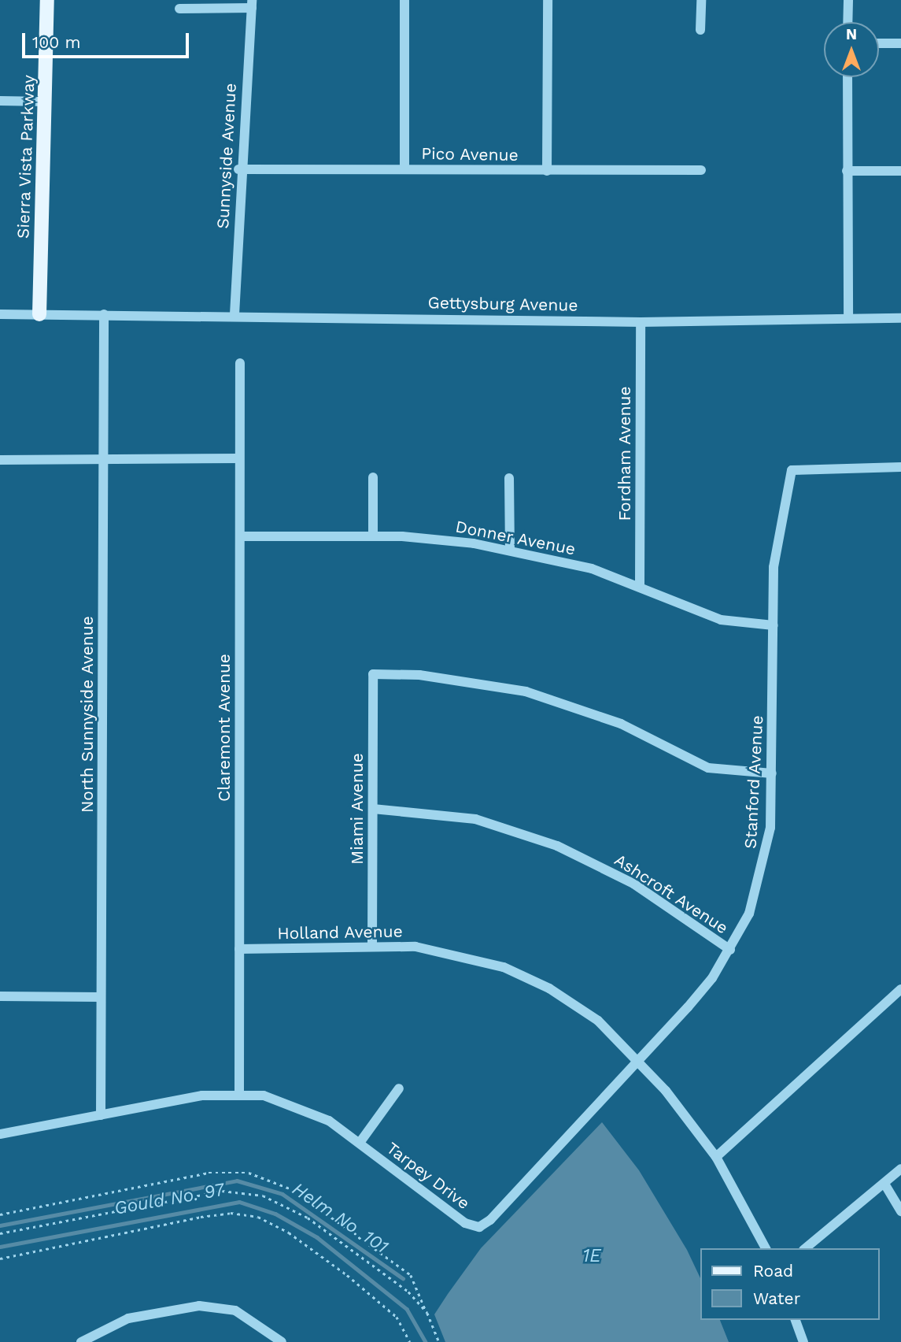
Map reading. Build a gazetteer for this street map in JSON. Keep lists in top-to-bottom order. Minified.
{"streets":{"main road":["Sierra Vista Parkway"],"street":["Pico Avenue","Sunnyside Avenue","Gettysburg Avenue","Fordham Avenue","Donner Avenue","North Sunnyside Avenue","Claremont Avenue","Stanford Avenue","Miami Avenue","Ashcroft Avenue","Holland Avenue","Tarpey Drive"]},"crossings":[["Pico Avenue","Sunnyside Avenue"],["Sunnyside Avenue","Gettysburg Avenue"],["Sierra Vista Parkway","Gettysburg Avenue"],["Gettysburg Avenue","Fordham Avenue"],["Gettysburg Avenue","North Sunnyside Avenue"],["Fordham Avenue","Donner Avenue"],["Donner Avenue","Claremont Avenue"],["Donner Avenue","Stanford Avenue"],["Claremont Avenue","Holland Avenue"],["Claremont Avenue","Tarpey Drive"],["Stanford Avenue","Miami Avenue"],["Stanford Avenue","Ashcroft Avenue"],["Stanford Avenue","Holland Avenue"],["Stanford Avenue","Tarpey Drive"],["Miami Avenue","Ashcroft Avenue"],["Miami Avenue","Holland Avenue"],["Holland Avenue","Tarpey Drive"]],"water":["Gould No. 97","Helm No. 101","1E"],"legend":["Road","Water"],"scale_bar":"100 m","north":"top"}
